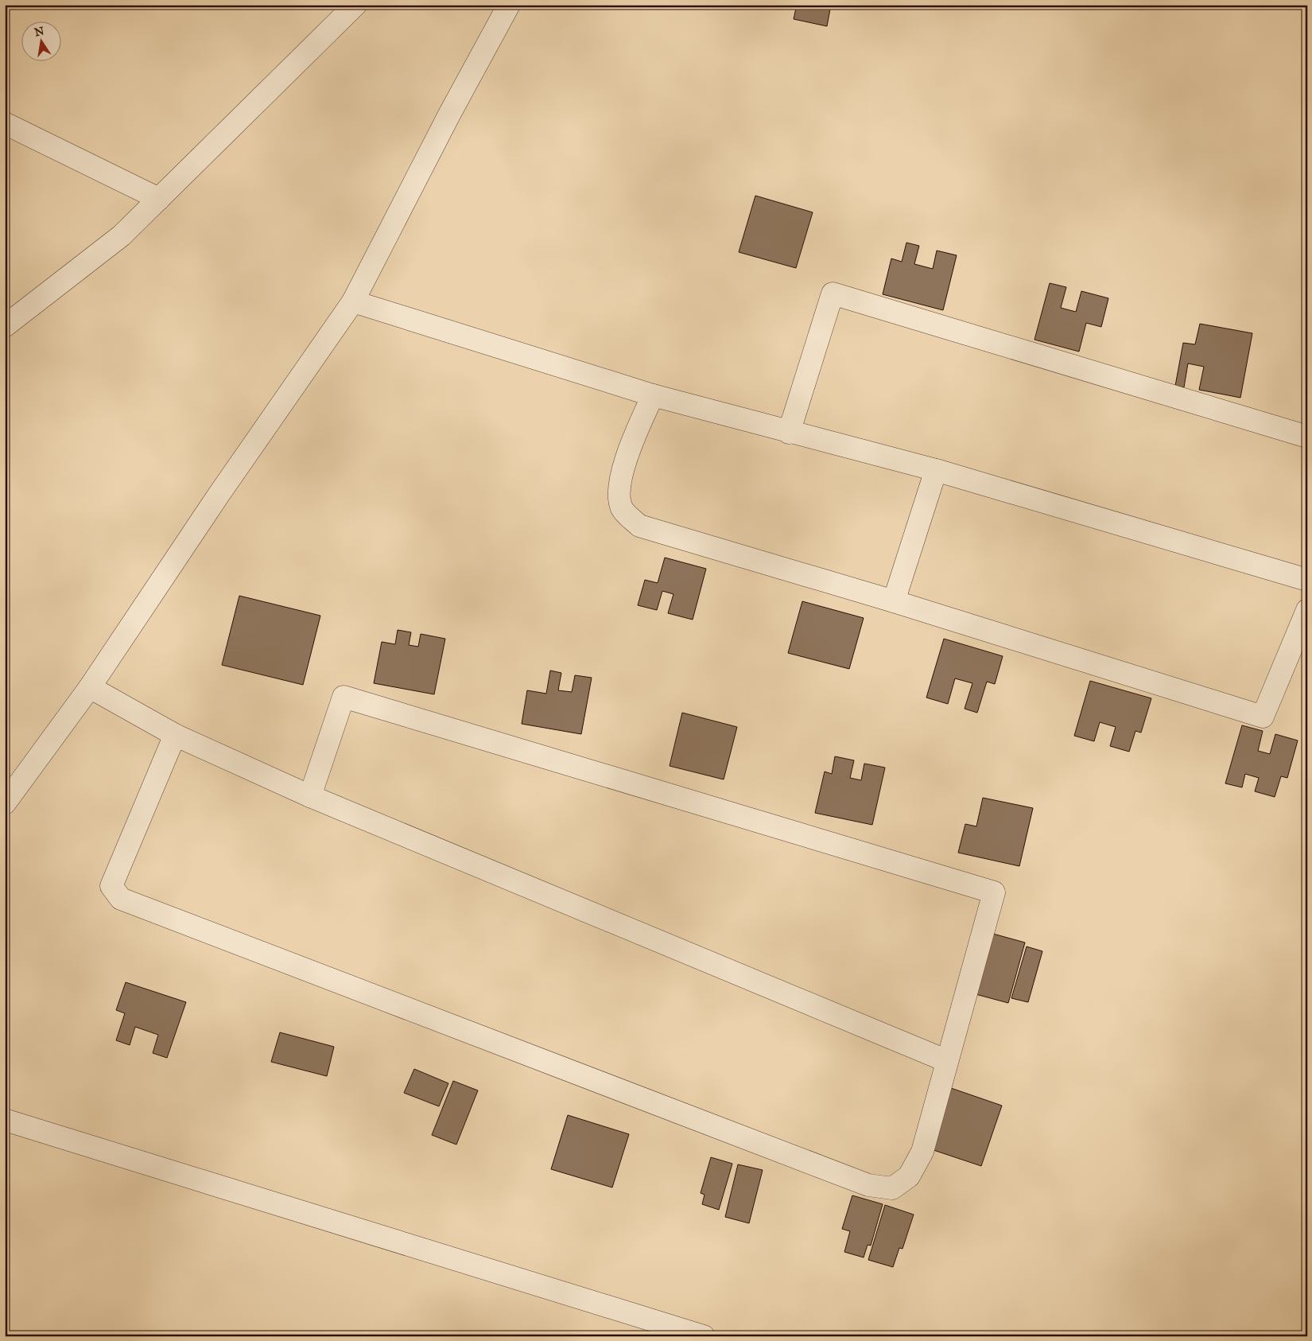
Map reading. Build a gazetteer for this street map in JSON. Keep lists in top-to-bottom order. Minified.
{"north":"top"}
